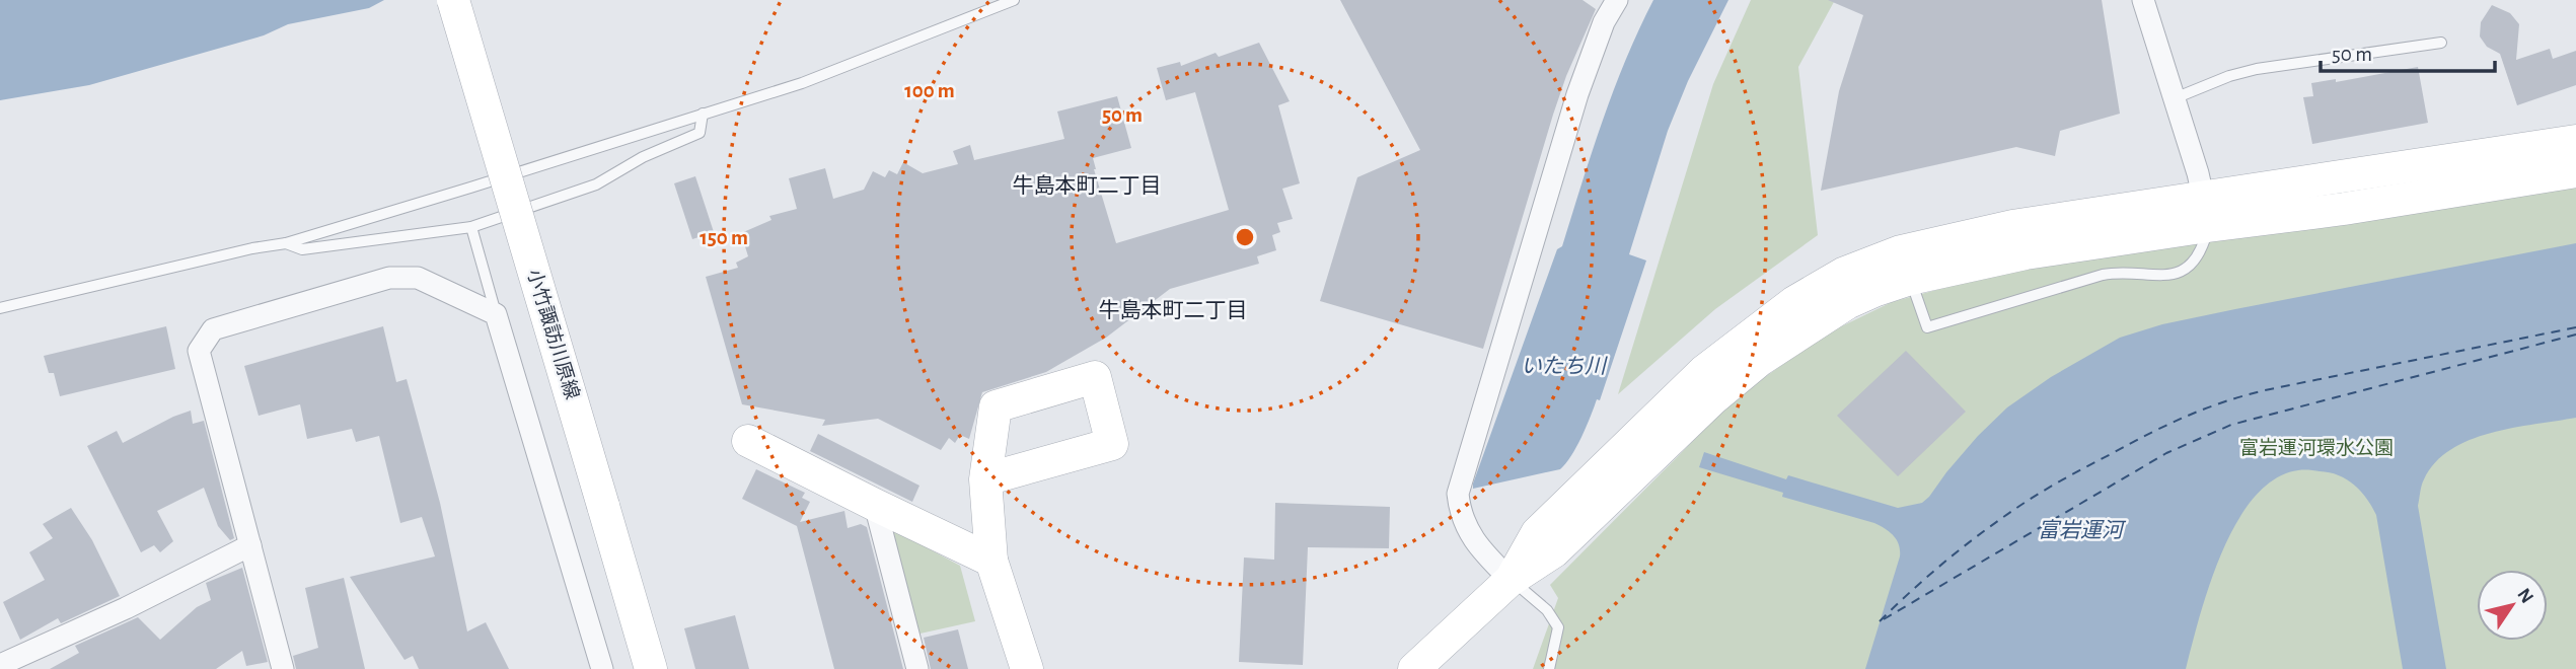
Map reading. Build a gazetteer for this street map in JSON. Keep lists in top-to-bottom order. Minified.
{"streets":{"street":["小竹諏訪川原線"]},"districts":["牛島本町二丁目","牛島本町二丁目"],"water":["いたち川","富岩運河"],"parks":["富岩運河環水公園"],"scale_bar":"50 m","north":"top right","rings":["100 m","50 m","150 m"]}
